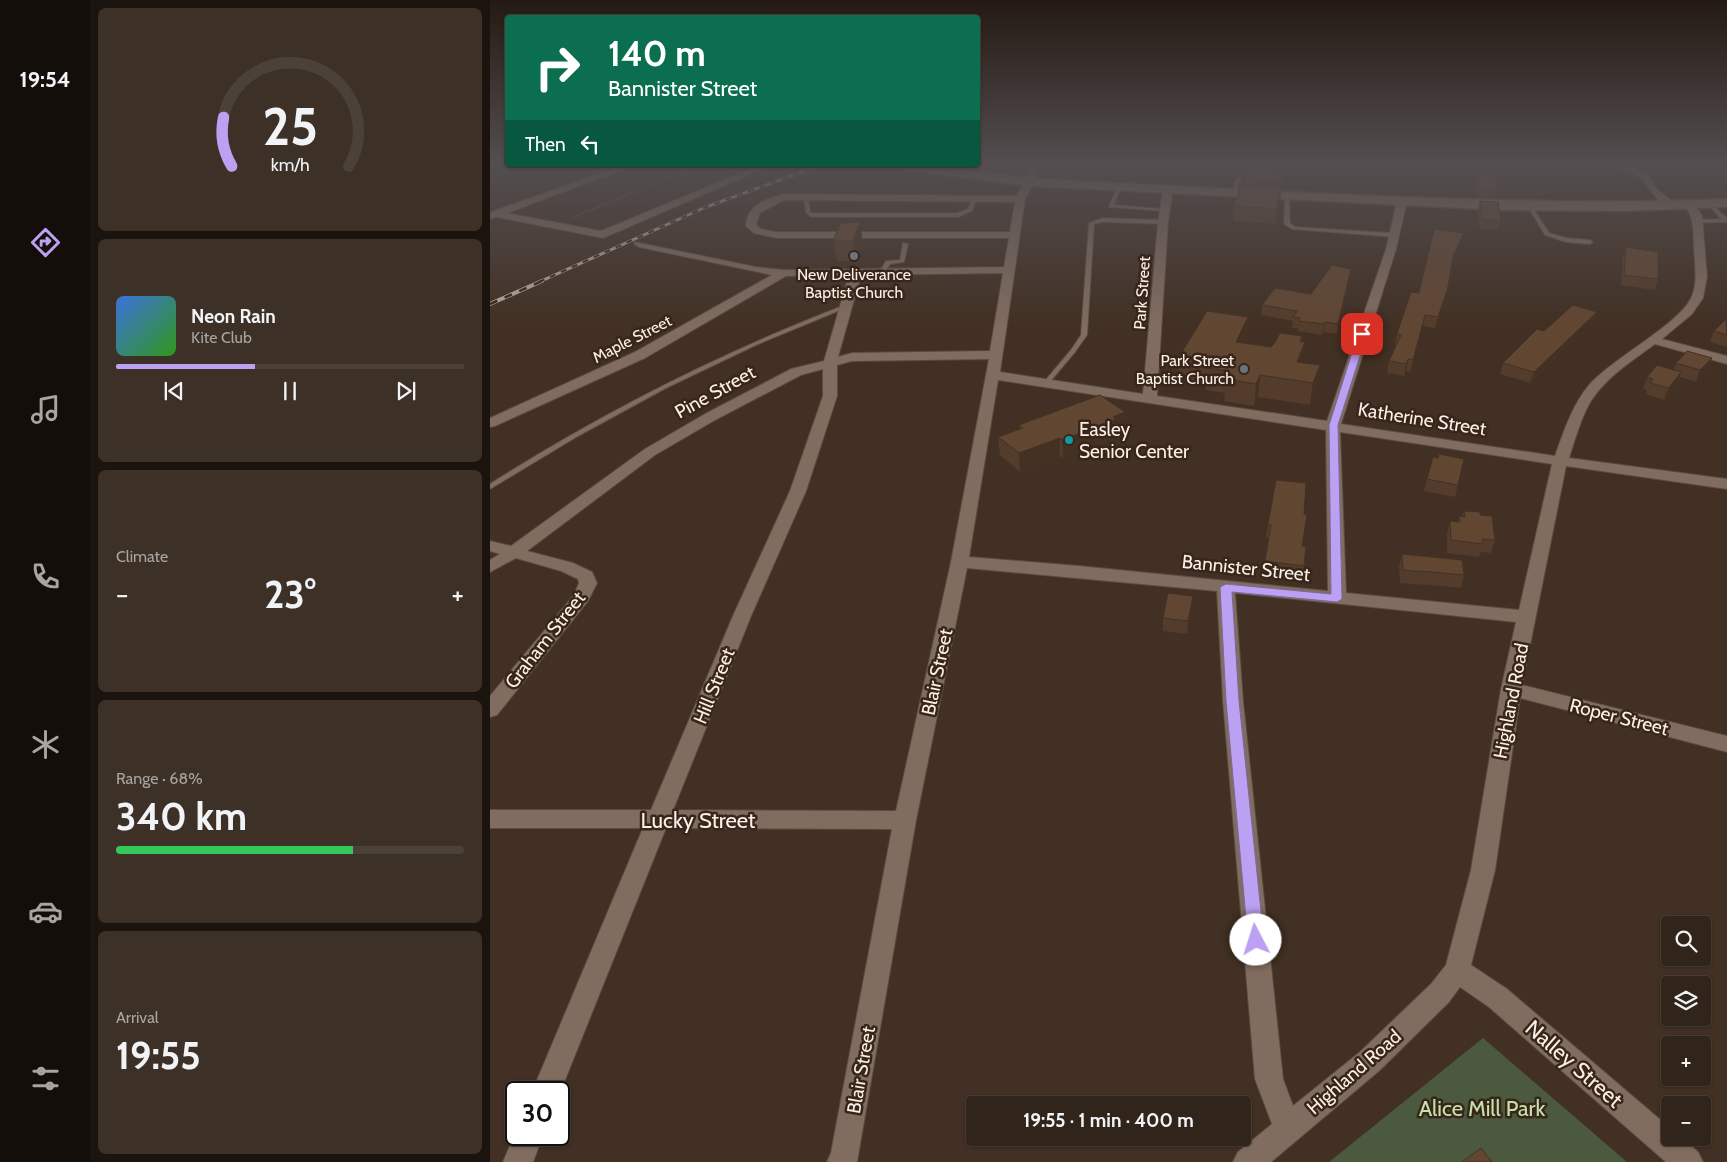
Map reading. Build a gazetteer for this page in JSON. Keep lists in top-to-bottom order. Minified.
{"streets":{"street":["Park Street","Maple Street","Pine Street","Katherine Street","Bannister Street","Graham Street","Blair Street","Hill Street","Highland Road","Roper Street","Lucky Street","Nalley Street"]},"crossings":[["Park Street","Katherine Street"],["Pine Street","Graham Street"],["Pine Street","Blair Street"],["Pine Street","Hill Street"],["Katherine Street","Blair Street"],["Katherine Street","Highland Road"],["Bannister Street","Blair Street"],["Bannister Street","Highland Road"],["Blair Street","Lucky Street"],["Hill Street","Lucky Street"],["Highland Road","Roper Street"],["Highland Road","Nalley Street"]],"parks":["Alice Mill Park"],"places":["New Deliverance Baptist Church","Park Street Baptist Church","Easley Senior Center"],"page":{"tabs":"19:54","turn":["140 m","Bannister Street"],"then":"Then","song":["Neon Rain","Kite Club"],"tile":["Climate",["Range · 68%","340 km"],["Arrival","19:55"]],"heat":["−","23°","+"],"map_buttons":["+","−"],"limit":"30","trip":"19:55 · 1 min · 400 m","gauge":["25","km/h"]}}
